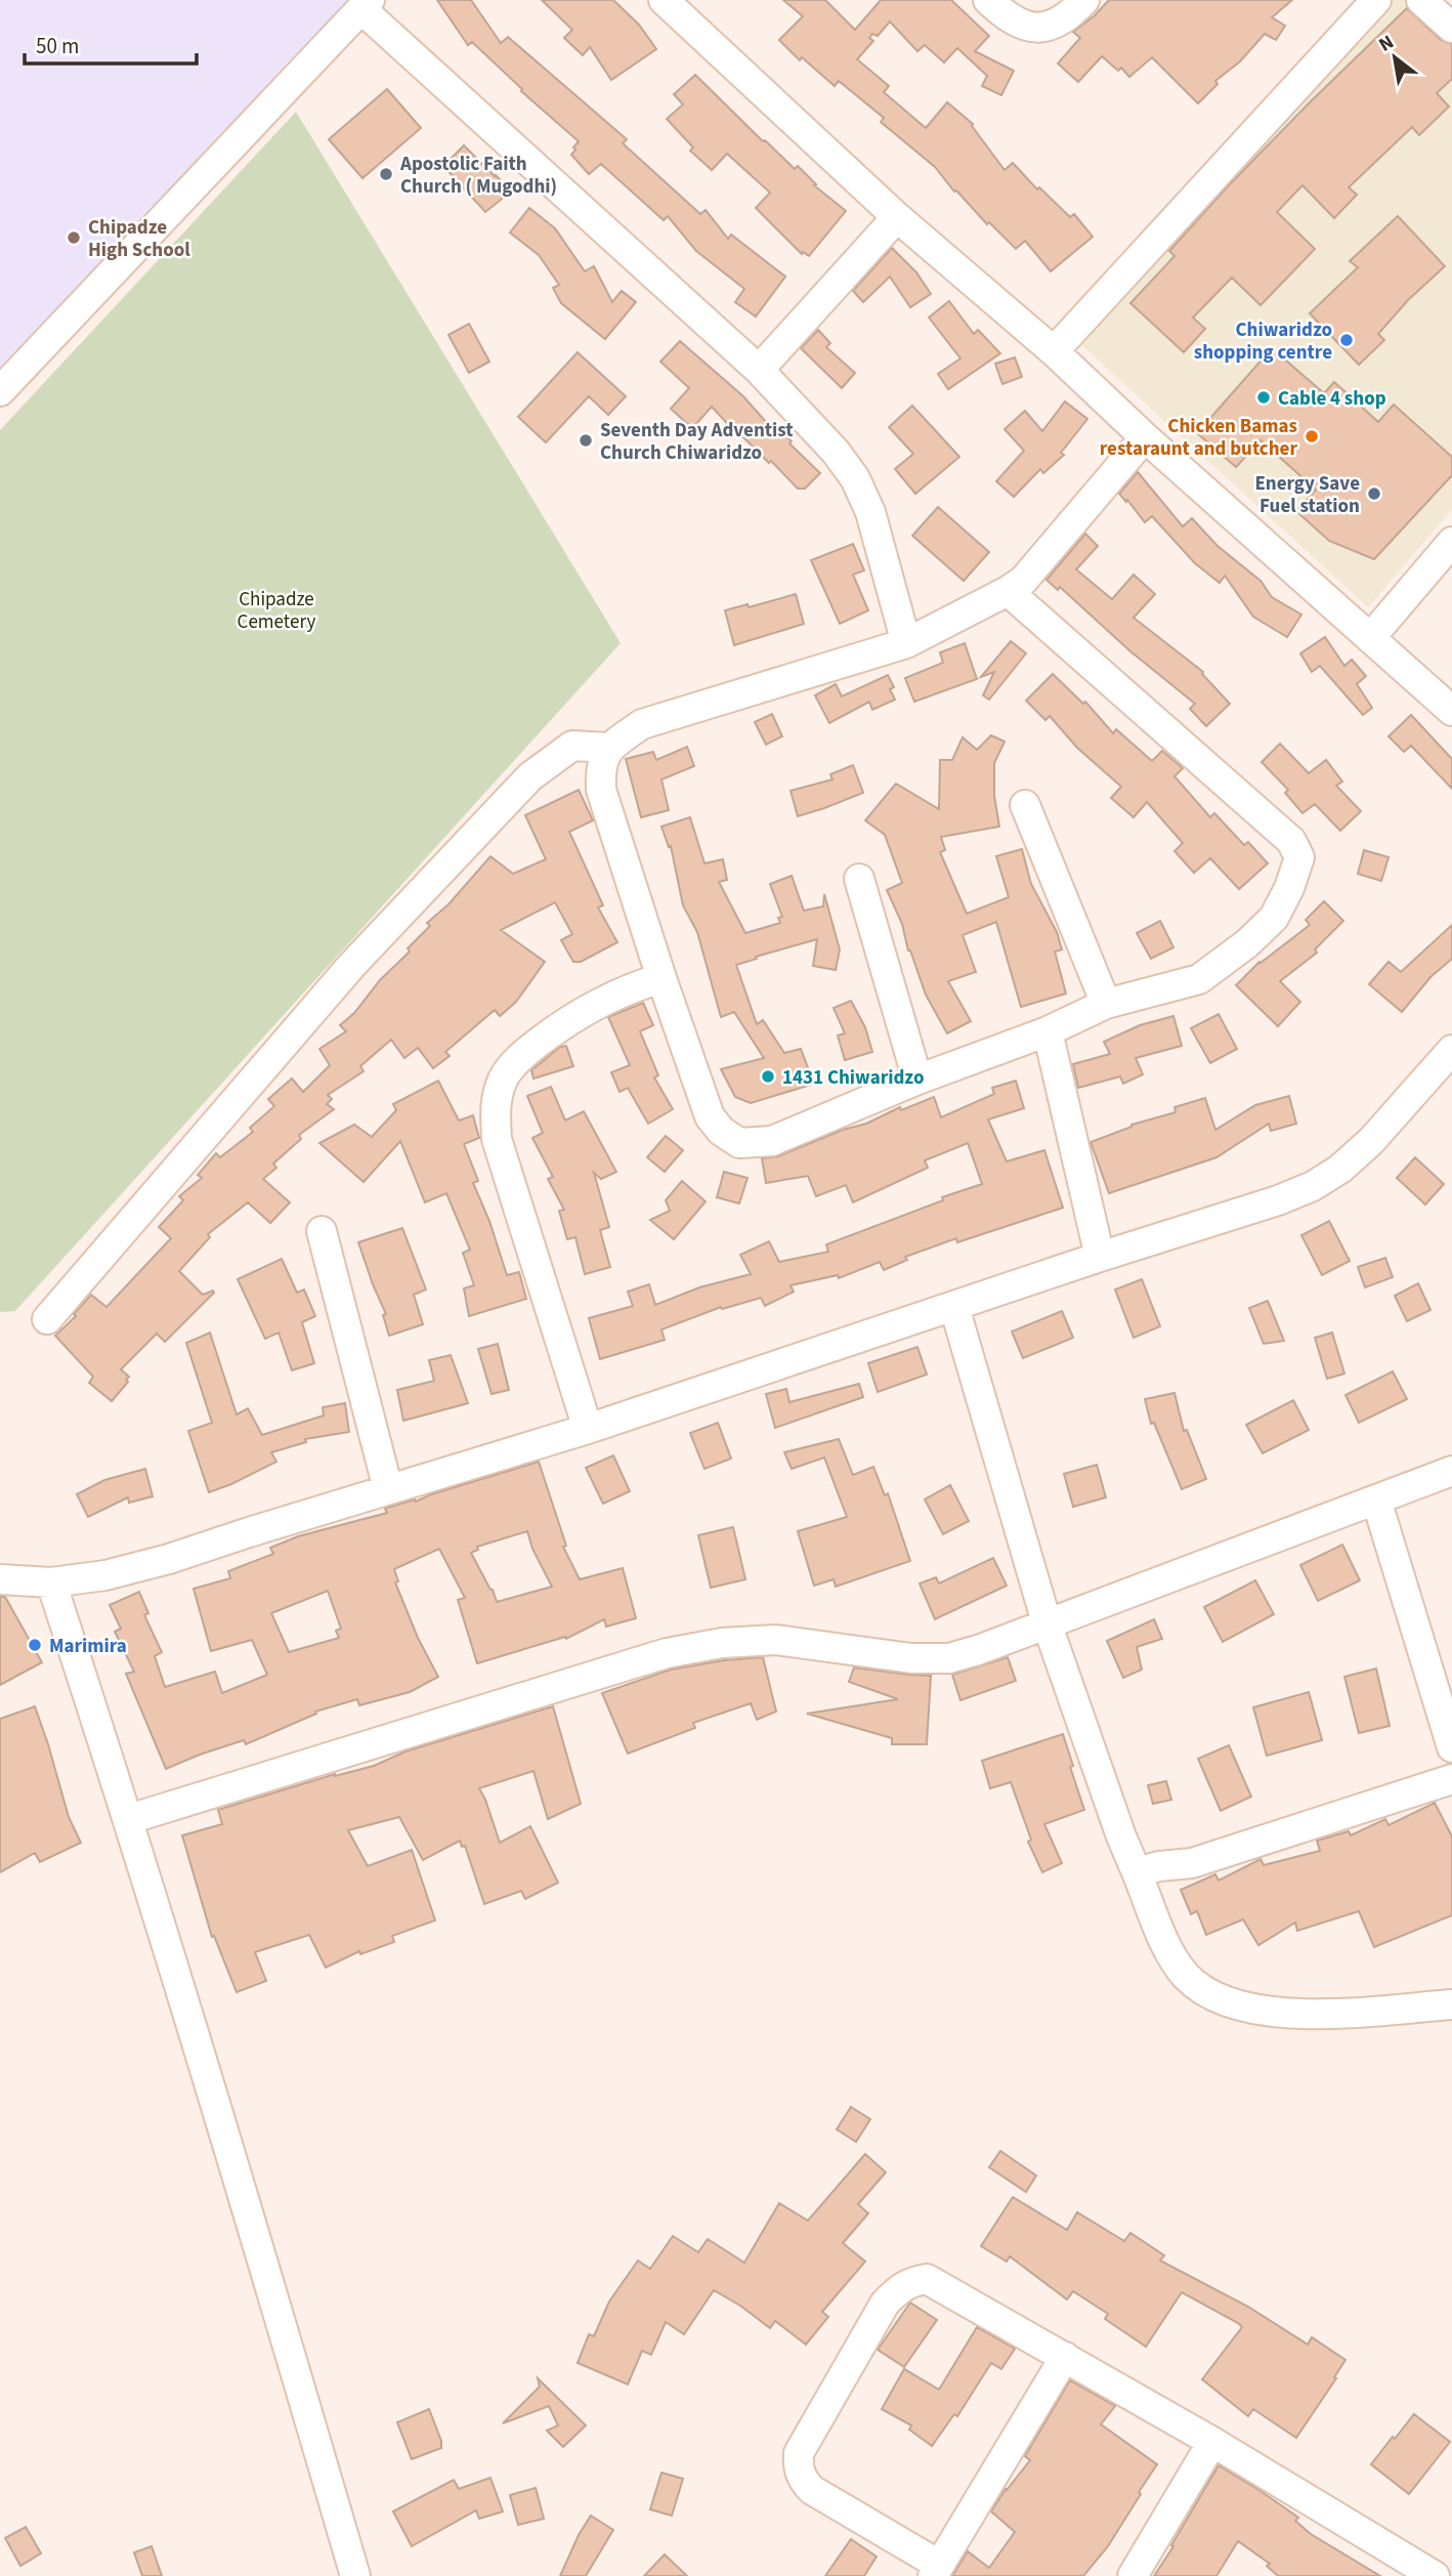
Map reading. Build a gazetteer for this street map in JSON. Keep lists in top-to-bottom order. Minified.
{"parks":["Chipadze Cemetery"],"places":["Apostolic Faith Church ( Mugodhi)","Chipadze High School","Chiwaridzo shopping centre","Cable 4 shop","Chicken Bamas restaraunt and butcher","Seventh Day Adventist Church Chiwaridzo","Energy Save Fuel station","1431 Chiwaridzo","Marimira"],"scale_bar":"50 m","north":"top left"}
